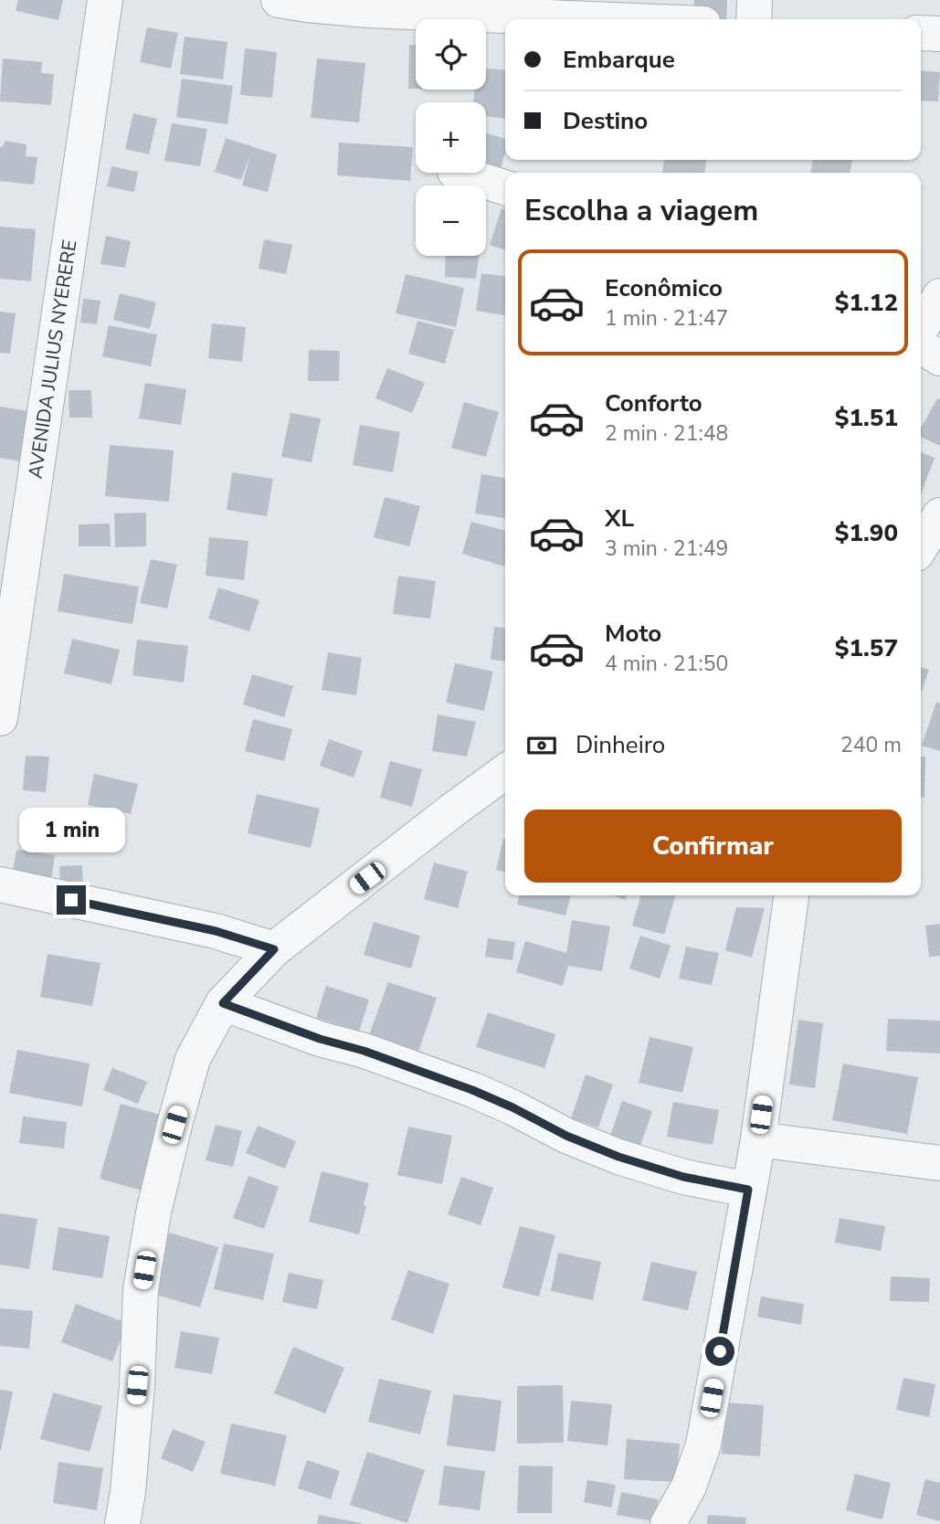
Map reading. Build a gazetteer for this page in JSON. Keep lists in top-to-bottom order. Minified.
{"streets":{"street":["AVENIDA JULIUS NYERERE"]},"page":{"map_buttons":["+","−"],"banner":["Embarque","Destino"],"heading":"Escolha a viagem","list":[{"name":"Econômico","note":"1 min · 21:47","value":"$1.12"},{"name":"Conforto","note":"2 min · 21:48","value":"$1.51"},{"name":"XL","note":"3 min · 21:49","value":"$1.90"},{"name":"Moto","note":"4 min · 21:50","value":"$1.57"}],"pay":["Dinheiro","240 m"],"buttons":"Confirmar","bubble":"1 min"}}
